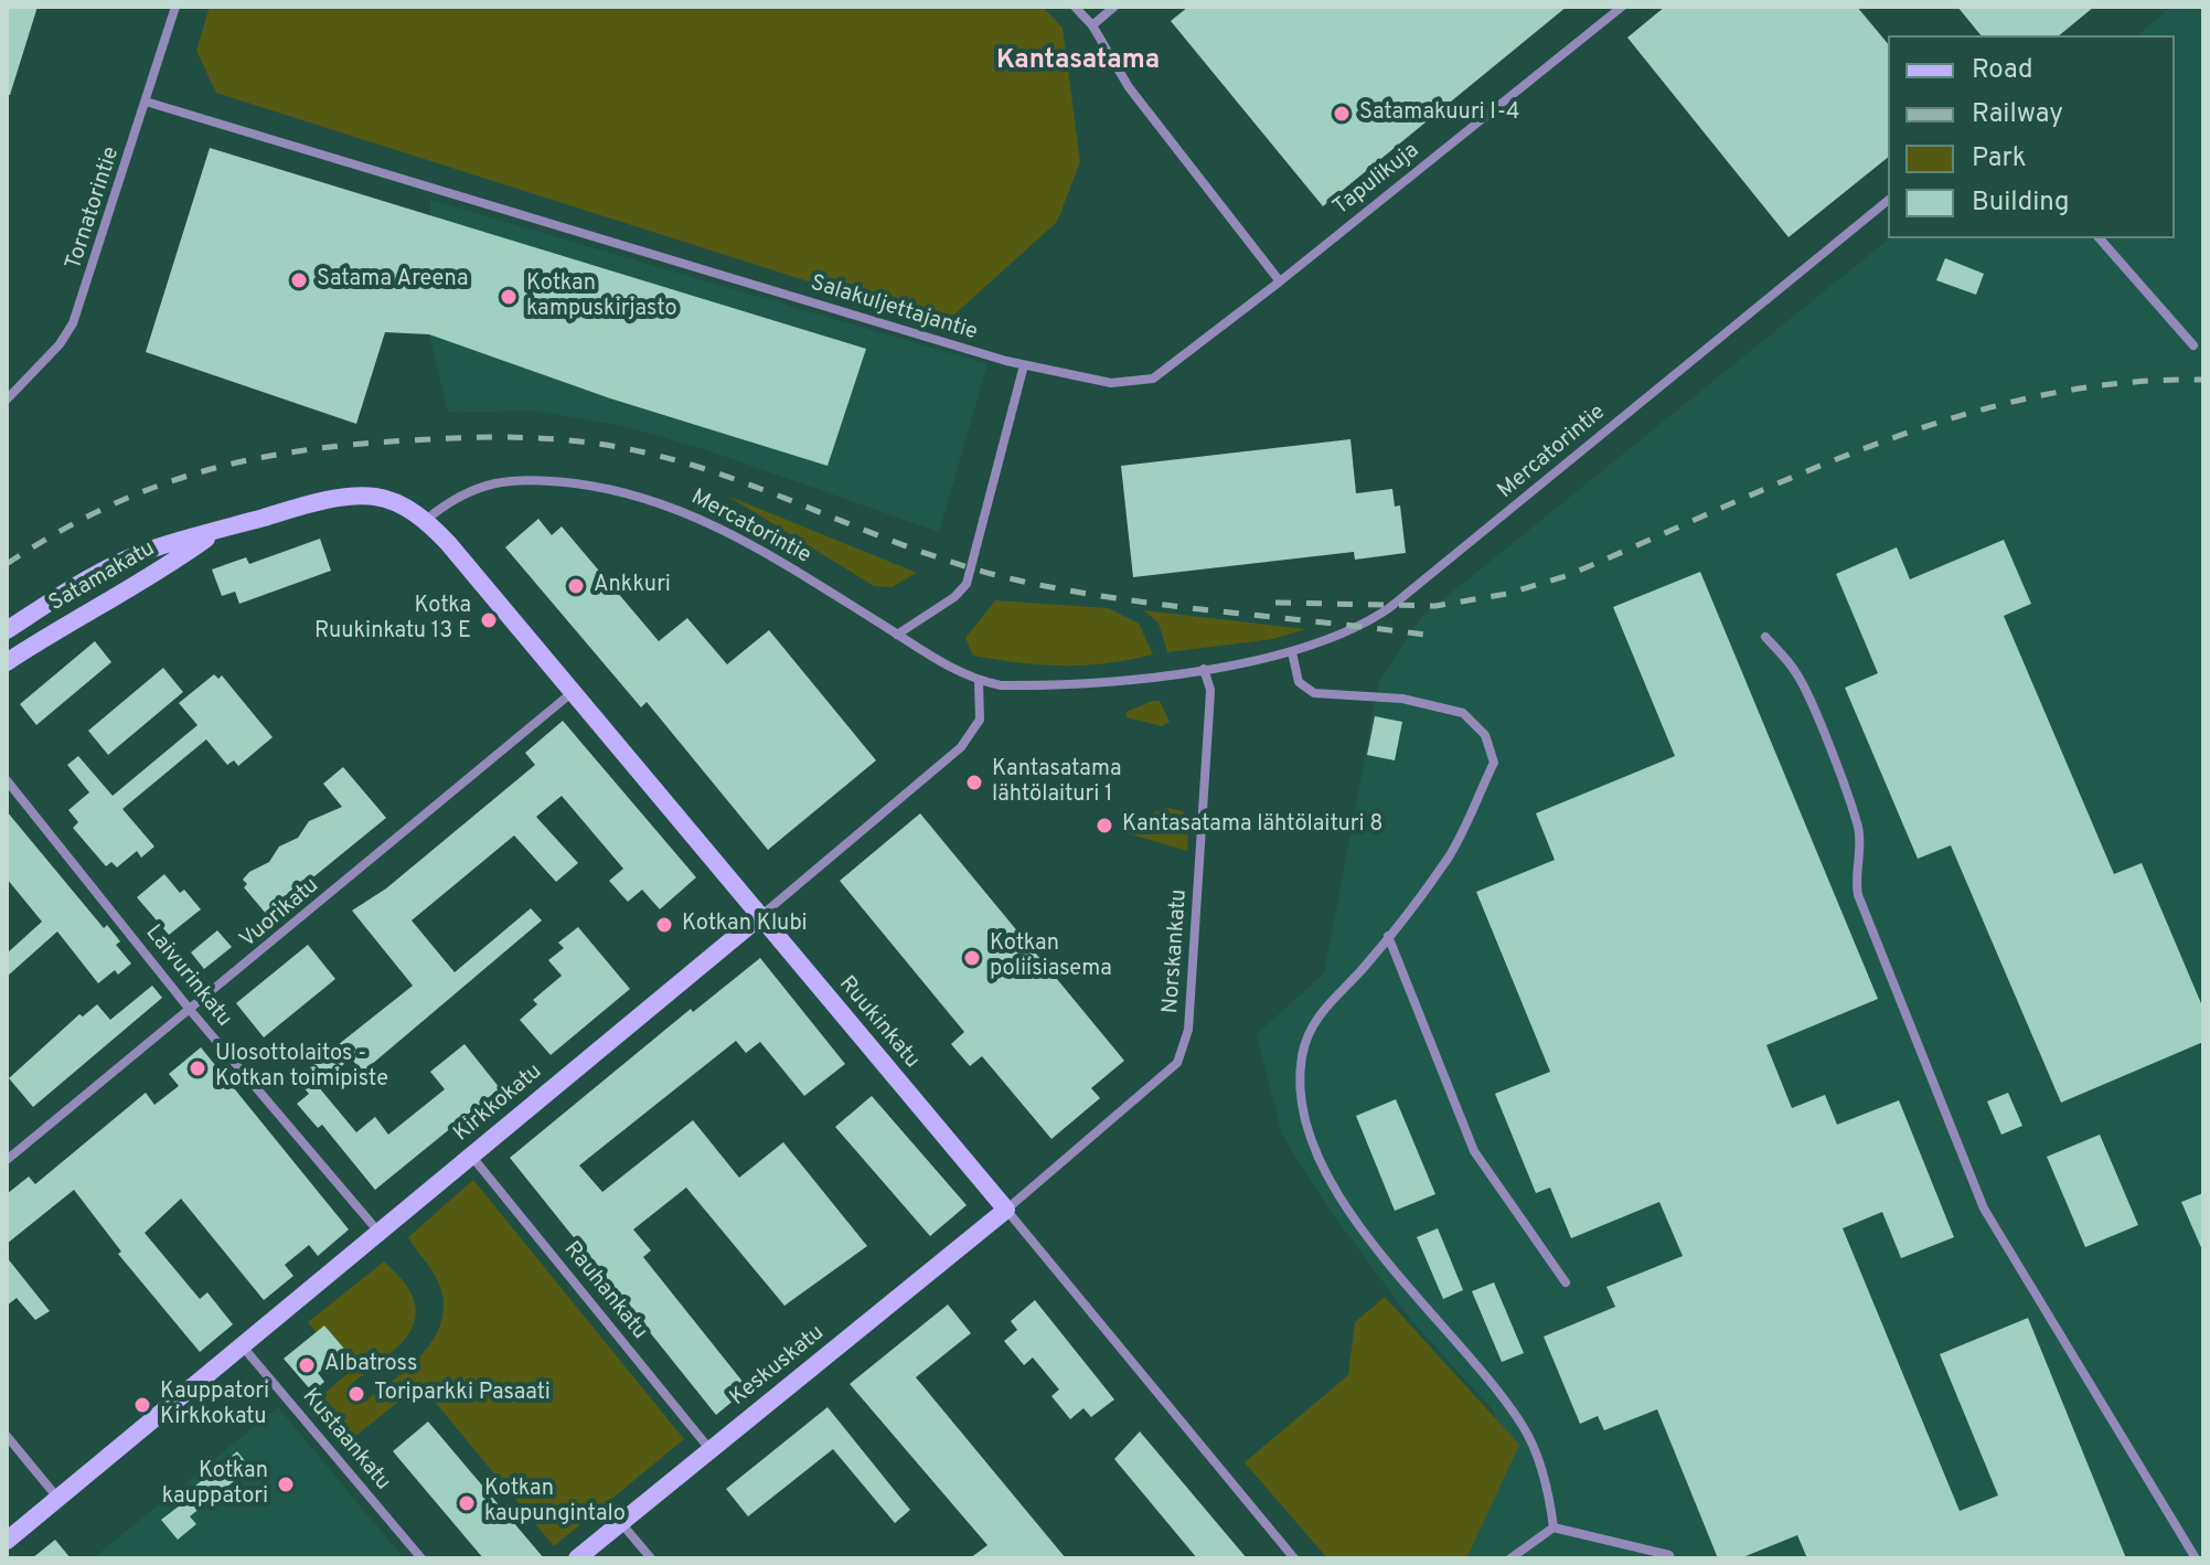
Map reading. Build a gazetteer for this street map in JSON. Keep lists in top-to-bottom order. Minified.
{"streets":{"main road":["Satamakatu","Ruukinkatu","Kirkkokatu","Keskuskatu"],"street":["Tapulikuja","Tornatorintie","Salakuljettajantie","Mercatorintie","Vuorikatu","Norskankatu","Laivurinkatu","Rauhankatu","Kustaankatu"]},"crossings":[["Tapulikuja","Salakuljettajantie"],["Tornatorintie","Salakuljettajantie"],["Mercatorintie","Satamakatu"],["Mercatorintie","Norskankatu"],["Mercatorintie","Ruukinkatu"],["Mercatorintie","Kirkkokatu"],["Satamakatu","Ruukinkatu"],["Vuorikatu","Laivurinkatu"],["Vuorikatu","Ruukinkatu"],["Norskankatu","Ruukinkatu"],["Norskankatu","Keskuskatu"],["Laivurinkatu","Kirkkokatu"],["Ruukinkatu","Kirkkokatu"],["Ruukinkatu","Keskuskatu"],["Kirkkokatu","Rauhankatu"],["Kirkkokatu","Kustaankatu"],["Rauhankatu","Keskuskatu"]],"districts":["Kantasatama"],"places":["Satamakuuri I-4","Satama Areena","Kotkan kampuskirjasto","Ankkuri","Kotka Ruukinkatu 13 E","Kantasatama lähtölaituri 1","Kantasatama lähtölaituri 8","Kotkan Klubi","Kotkan poliisiasema","Ulosottolaitos - Kotkan toimipiste","Albatross","Toriparkki Pasaati","Kauppatori Kirkkokatu","Kotkan kauppatori","Kotkan kaupungintalo"],"legend":["Road","Railway","Park","Building"]}
